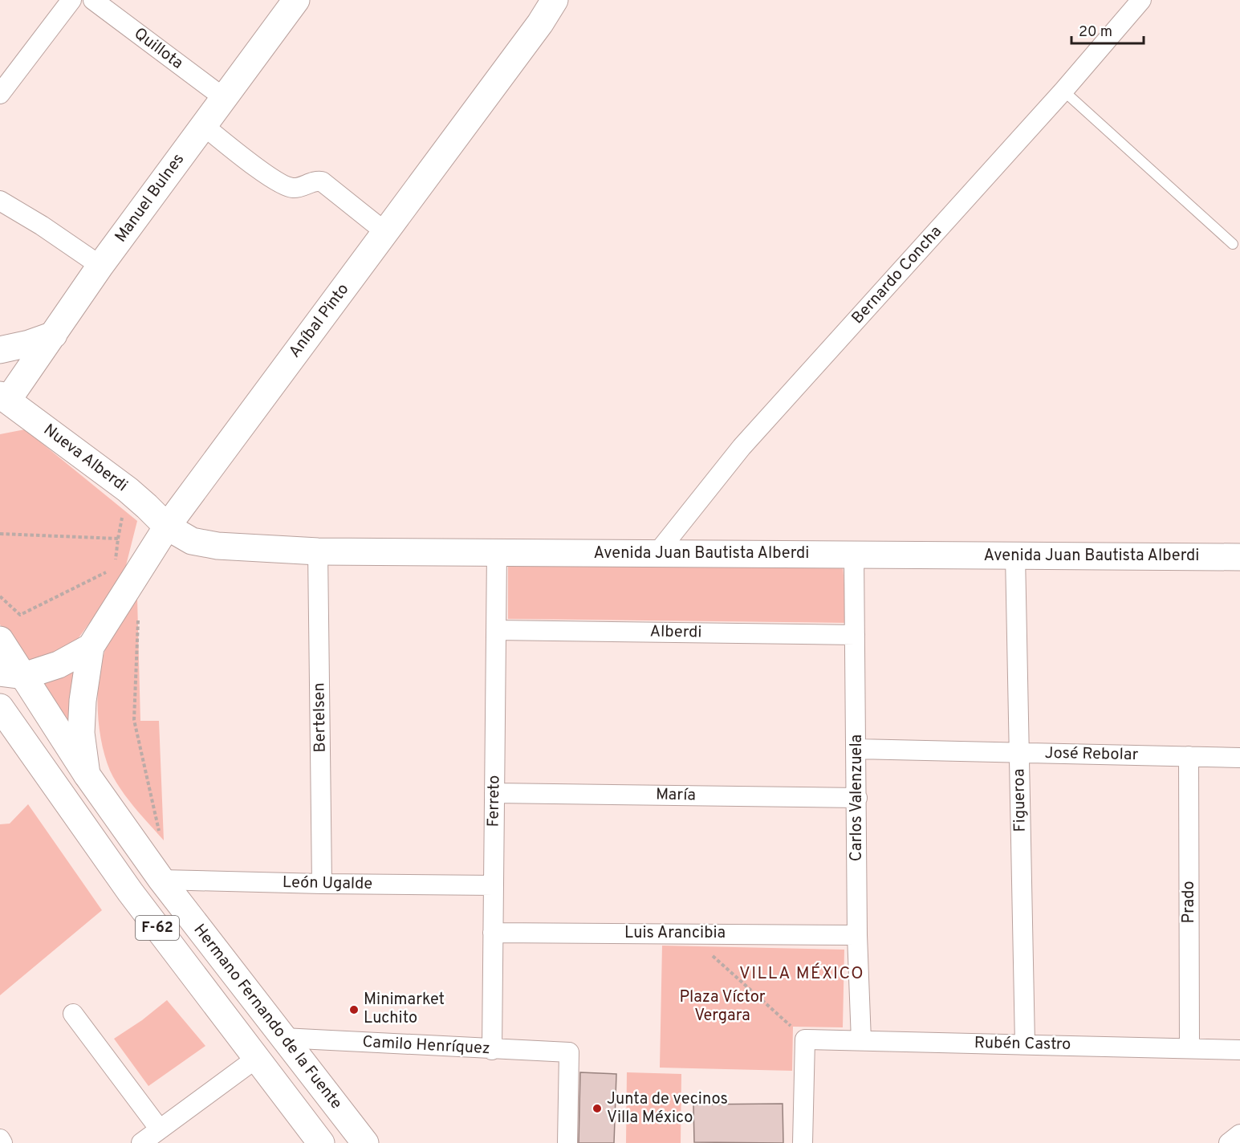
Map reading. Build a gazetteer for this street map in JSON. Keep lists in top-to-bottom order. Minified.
{"streets":{"main road":["Manuel Bulnes","Aníbal Pinto","Nueva Alberdi","Avenida Juan Bautista Alberdi","F-62","Hermano Fernando de la Fuente"],"street":["Quillota","Bernardo Concha","Alberdi","Bertelsen","José Rebolar","María","Carlos Valenzuela","Figueroa","Ferreto","León Ugalde","Prado","Luis Arancibia","Rubén Castro","Camilo Henríquez"]},"crossings":[["Quillota","Manuel Bulnes"],["Manuel Bulnes","Nueva Alberdi"],["Bernardo Concha","Avenida Juan Bautista Alberdi"],["Aníbal Pinto","Nueva Alberdi"],["Aníbal Pinto","Avenida Juan Bautista Alberdi"],["Aníbal Pinto","F-62"],["Aníbal Pinto","Hermano Fernando de la Fuente"],["Nueva Alberdi","Avenida Juan Bautista Alberdi"],["Avenida Juan Bautista Alberdi","Bertelsen"],["Avenida Juan Bautista Alberdi","Carlos Valenzuela"],["Avenida Juan Bautista Alberdi","Figueroa"],["Avenida Juan Bautista Alberdi","Ferreto"],["Alberdi","Carlos Valenzuela"],["Alberdi","Ferreto"],["Bertelsen","León Ugalde"],["José Rebolar","Carlos Valenzuela"],["José Rebolar","Figueroa"],["José Rebolar","Prado"],["María","Carlos Valenzuela"],["María","Ferreto"],["Carlos Valenzuela","Luis Arancibia"],["Carlos Valenzuela","Rubén Castro"],["Figueroa","Rubén Castro"],["Ferreto","León Ugalde"],["Ferreto","Luis Arancibia"],["Ferreto","Camilo Henríquez"],["León Ugalde","Hermano Fernando de la Fuente"],["Prado","Rubén Castro"],["F-62","Hermano Fernando de la Fuente"],["Hermano Fernando de la Fuente","Camilo Henríquez"]],"districts":["VILLA MÉXICO"],"parks":["Plaza Víctor Vergara"],"places":["Minimarket Luchito","Junta de vecinos Villa México"],"scale_bar":"20 m"}
